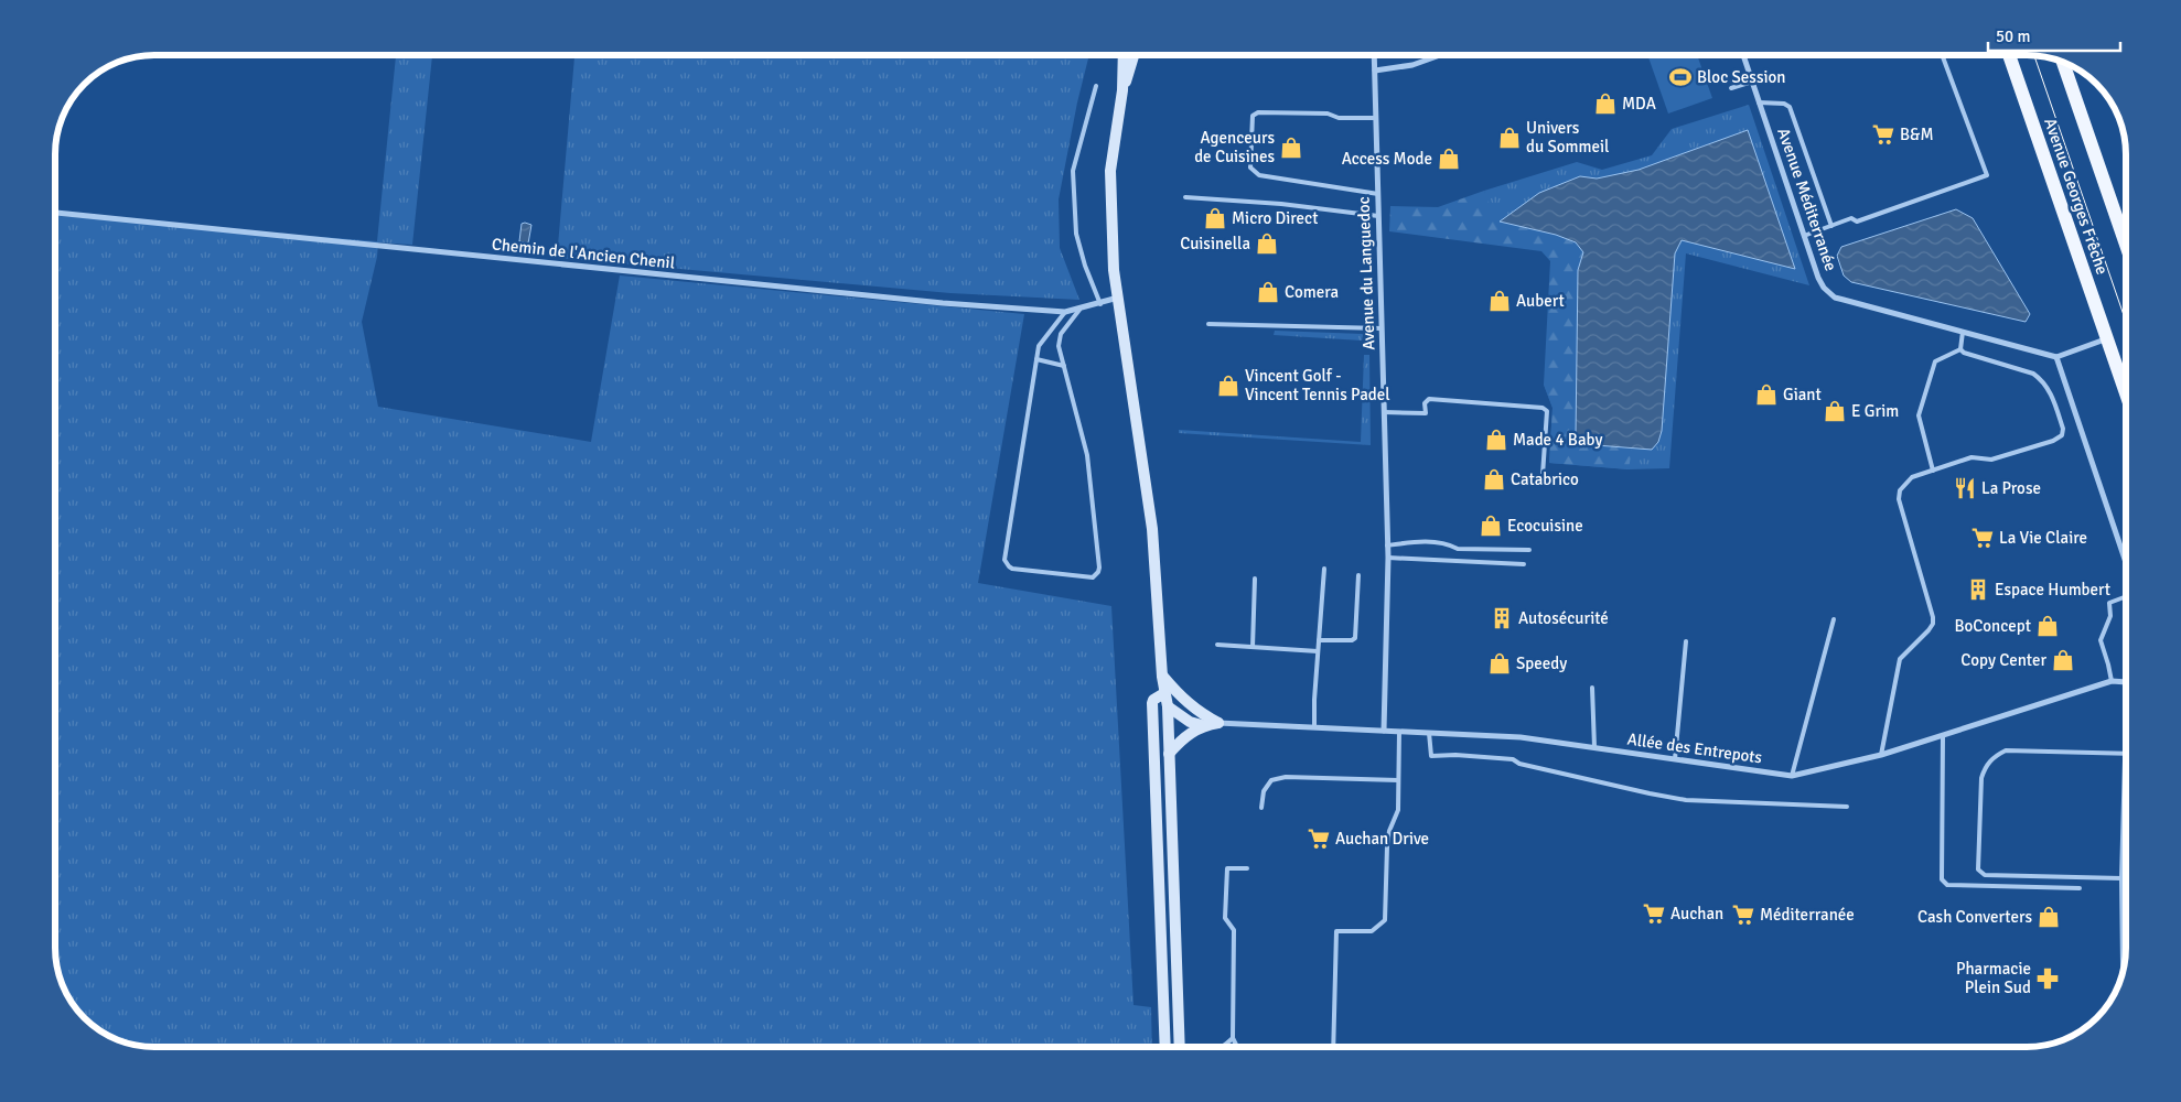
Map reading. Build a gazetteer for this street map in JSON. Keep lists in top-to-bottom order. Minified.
{"streets":{"main road":["Avenue Georges Frêche"],"street":["Avenue Méditerranée","Chemin de l'Ancien Chenil","Avenue du Languedoc","Allée des Entrepots"]},"crossings":[["Avenue du Languedoc","Allée des Entrepots"]],"places":{"sports":["Bloc Session"],"shop":["MDA","Univers du Sommeil","Agenceurs de Cuisines","Access Mode","Micro Direct","Cuisinella","Comera","Aubert","Vincent Golf - Vincent Tennis Padel","Giant","E Grim","Made 4 Baby","Catabrico","Ecocuisine","BoConcept","Copy Center","Speedy","Cash Converters"],"supermarket":["B&M","La Vie Claire","Auchan Drive","Auchan","Méditerranée"],"restaurant":["La Prose"],"building":["Espace Humbert","Autosécurité"],"pharmacy":["Pharmacie Plein Sud"]},"scale_bar":"50 m"}
